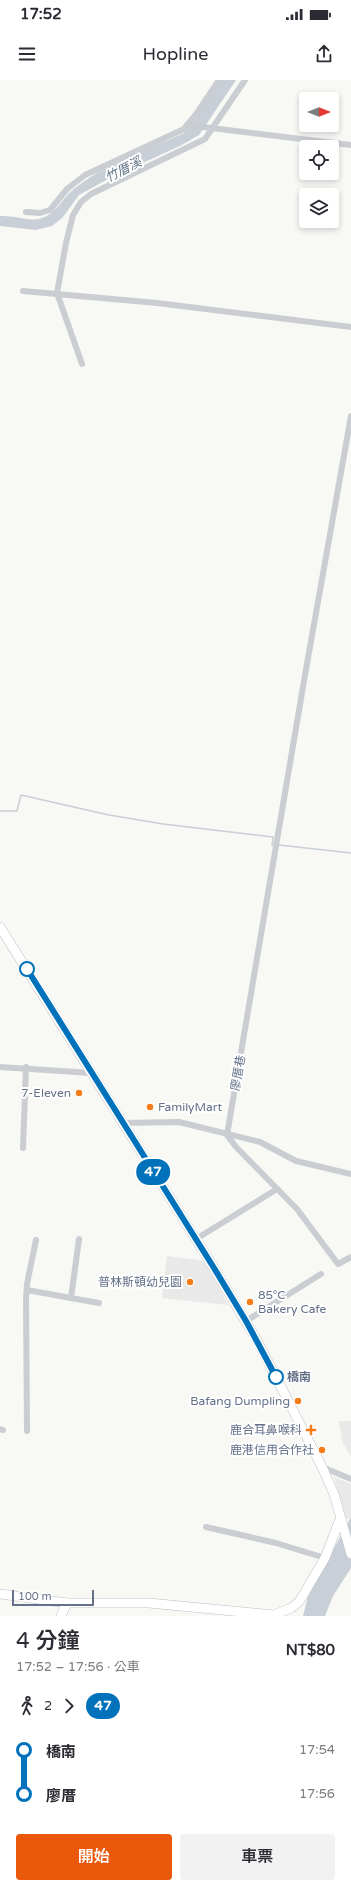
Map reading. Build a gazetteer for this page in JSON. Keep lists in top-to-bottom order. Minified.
{"streets":{"street":["廖厝巷"]},"water":["竹厝溪"],"places":{"other":["7-Eleven","FamilyMart","普林斯頓幼兒園","85°C Bakery Cafe","橋南","Bafang Dumpling","鹿港信用合作社"],"health":["鹿合耳鼻喉科"]},"lines":["bus line 47"],"scale_bar":"100 m","north":"right","page":{"status":"17:52","header":"Hopline","on_map":"47","scale":"100 m","heading":["4 分鐘","17:52 – 17:56 · 公車","NT$80"],"legs":["2","47"],"list":[{"name":"橋南","value":"17:54"},{"name":"廖厝","value":"17:56"}],"buttons":["開始","車票"]}}
